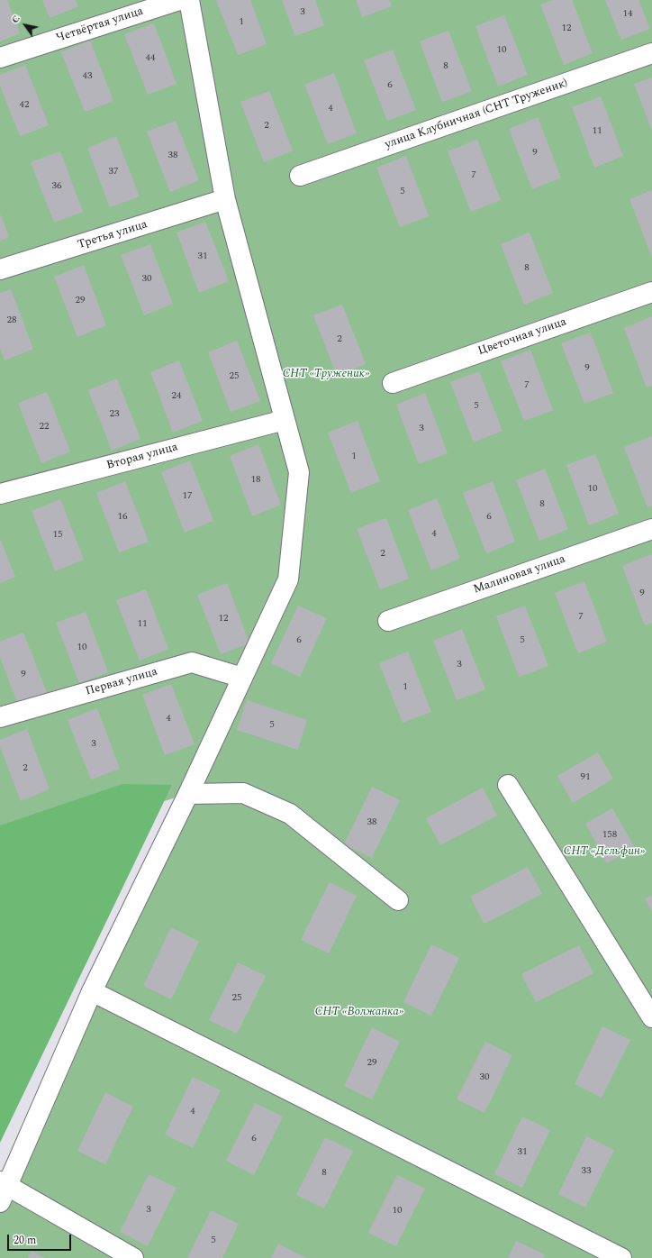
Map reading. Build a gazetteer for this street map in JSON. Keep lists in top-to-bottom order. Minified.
{"streets":{"street":["Четвёртая улица","улица Клубничная (СНТ Труженик)","Третья улица","Цветочная улица","Вторая улица","Малиновая улица","Первая улица"]},"parks":["СНТ «Труженик»","СНТ «Дельфин»","СНТ «Волжанка»"],"house_numbers":["3","14","1","12","10","44","8","43","6","42","4","2","11","9","38","37","7","36","5","31","8","30","29","28","2","9","25","7","24","5","23","22","3","1","18","10","17","8","16","6","4","15","2","9","7","12","11","6","5","10","3","9","1","4","5","3","2","91","38","158","25","29","30","4","6","31","33","8","3","10","5"],"scale_bar":"20 m","north":"top left"}
